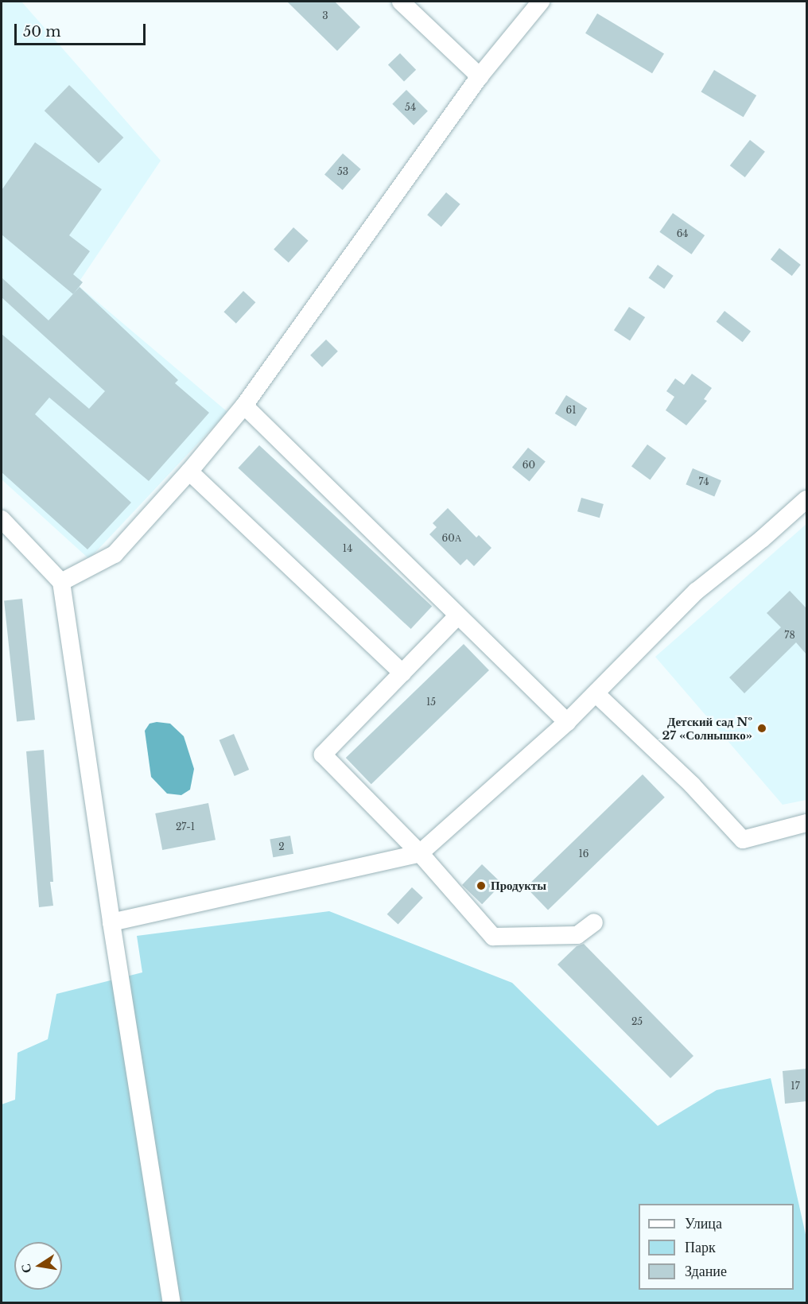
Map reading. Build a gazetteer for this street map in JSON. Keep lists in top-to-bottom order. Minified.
{"places":["Детский сад № 27 «Солнышко»","Продукты"],"house_numbers":["3","54","53","64","61","60","74","60А","14","78","15","27-1","2","16","25","17"],"legend":["Улица","Парк","Здание"],"scale_bar":"50 m","north":"left"}
